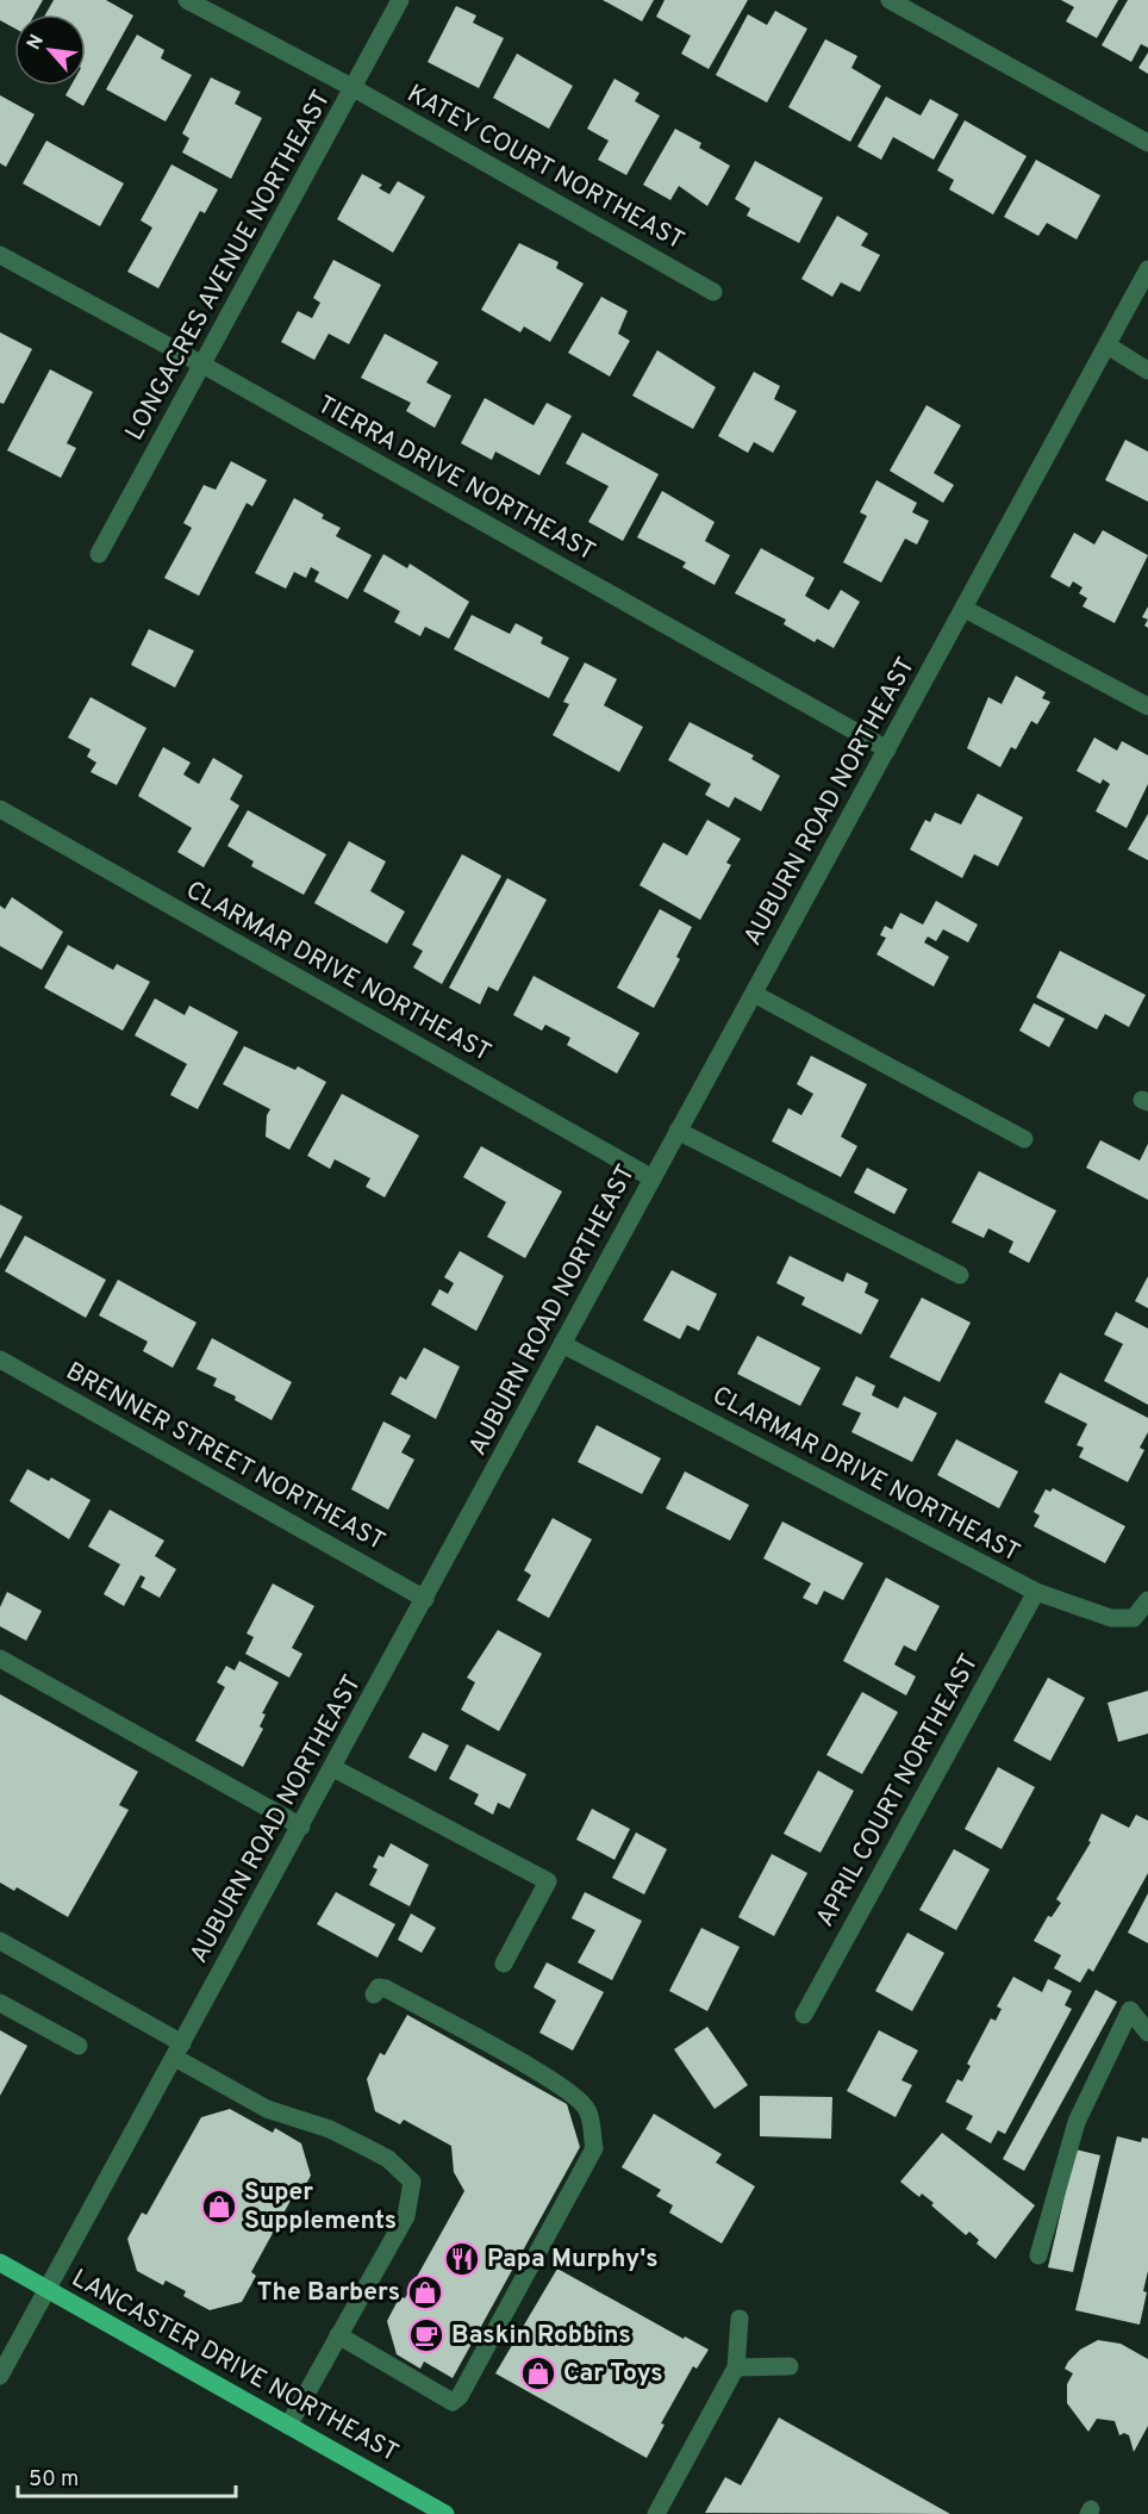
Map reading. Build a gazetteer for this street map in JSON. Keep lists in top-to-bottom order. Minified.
{"streets":{"main road":["LANCASTER DRIVE NORTHEAST"],"street":["KATEY COURT NORTHEAST","LONGACRES AVENUE NORTHEAST","TIERRA DRIVE NORTHEAST","AUBURN ROAD NORTHEAST","CLARMAR DRIVE NORTHEAST","BRENNER STREET NORTHEAST","APRIL COURT NORTHEAST"]},"crossings":[["KATEY COURT NORTHEAST","LONGACRES AVENUE NORTHEAST"],["LONGACRES AVENUE NORTHEAST","TIERRA DRIVE NORTHEAST"],["TIERRA DRIVE NORTHEAST","AUBURN ROAD NORTHEAST"],["AUBURN ROAD NORTHEAST","CLARMAR DRIVE NORTHEAST"],["AUBURN ROAD NORTHEAST","BRENNER STREET NORTHEAST"],["AUBURN ROAD NORTHEAST","LANCASTER DRIVE NORTHEAST"],["CLARMAR DRIVE NORTHEAST","APRIL COURT NORTHEAST"]],"places":{"shop":["Super Supplements","The Barbers","Car Toys"],"restaurant":["Papa Murphy's"],"cafe":["Baskin Robbins"]},"scale_bar":"50 m","north":"top left"}
